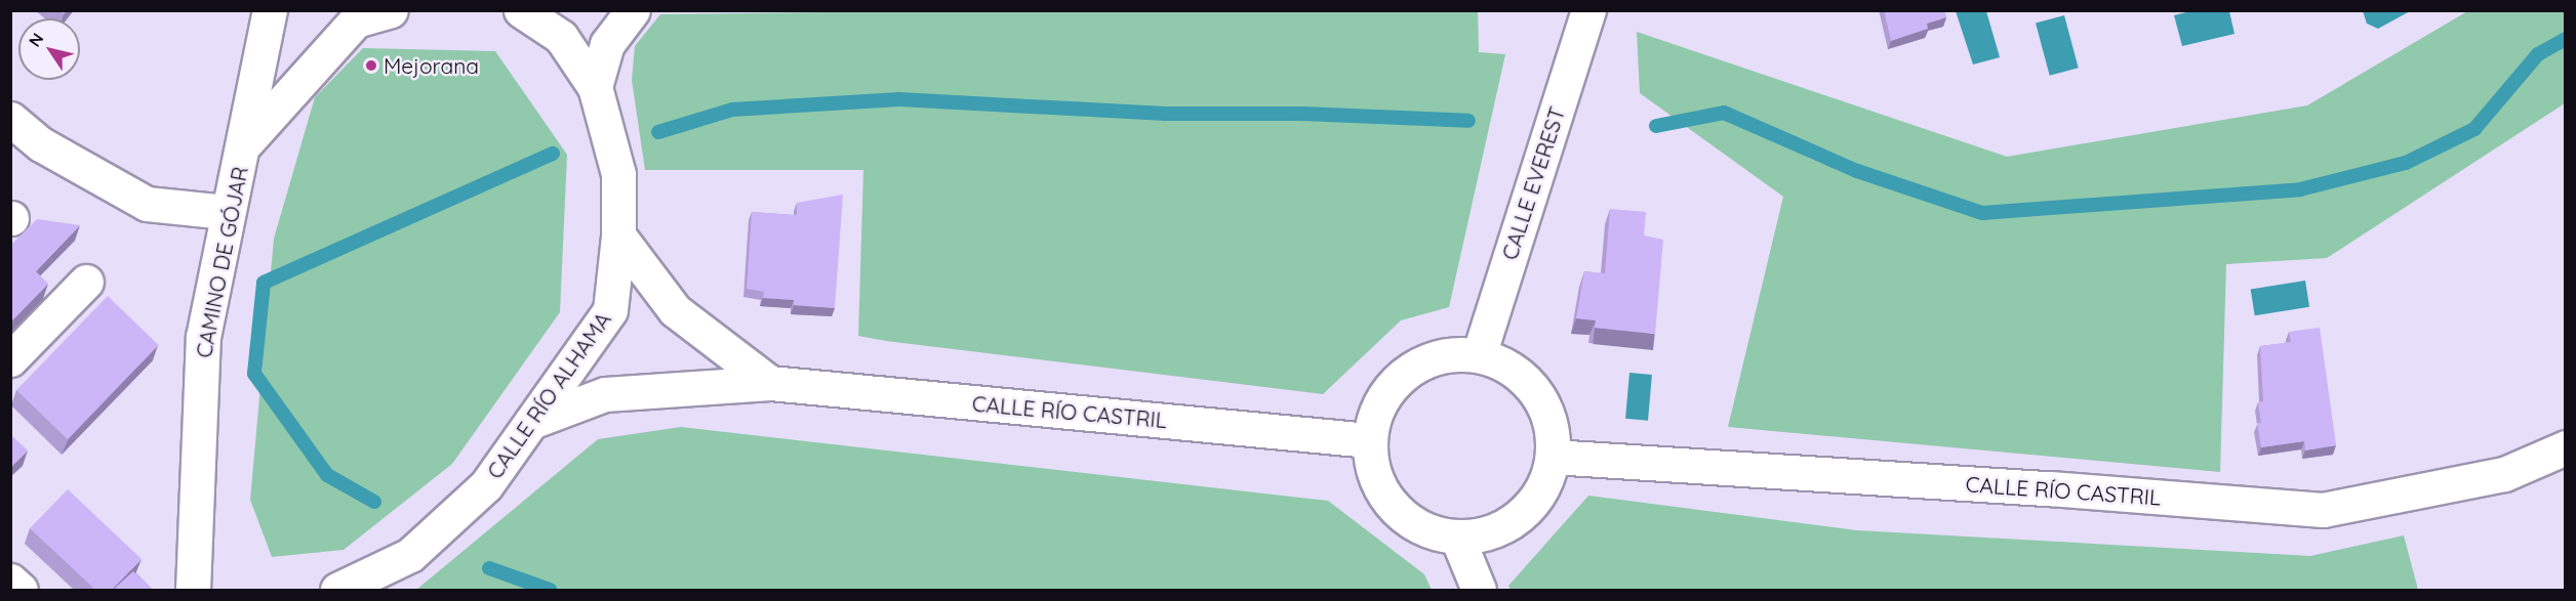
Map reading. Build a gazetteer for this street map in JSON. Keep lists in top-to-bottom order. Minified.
{"streets":{"street":["CALLE EVEREST","CAMINO DE GÓJAR","CALLE RÍO ALHAMA","CALLE RÍO CASTRIL"]},"crossings":[["CALLE EVEREST","CALLE RÍO CASTRIL"],["CALLE RÍO ALHAMA","CALLE RÍO CASTRIL"]],"places":["Mejorana"],"north":"top left"}
